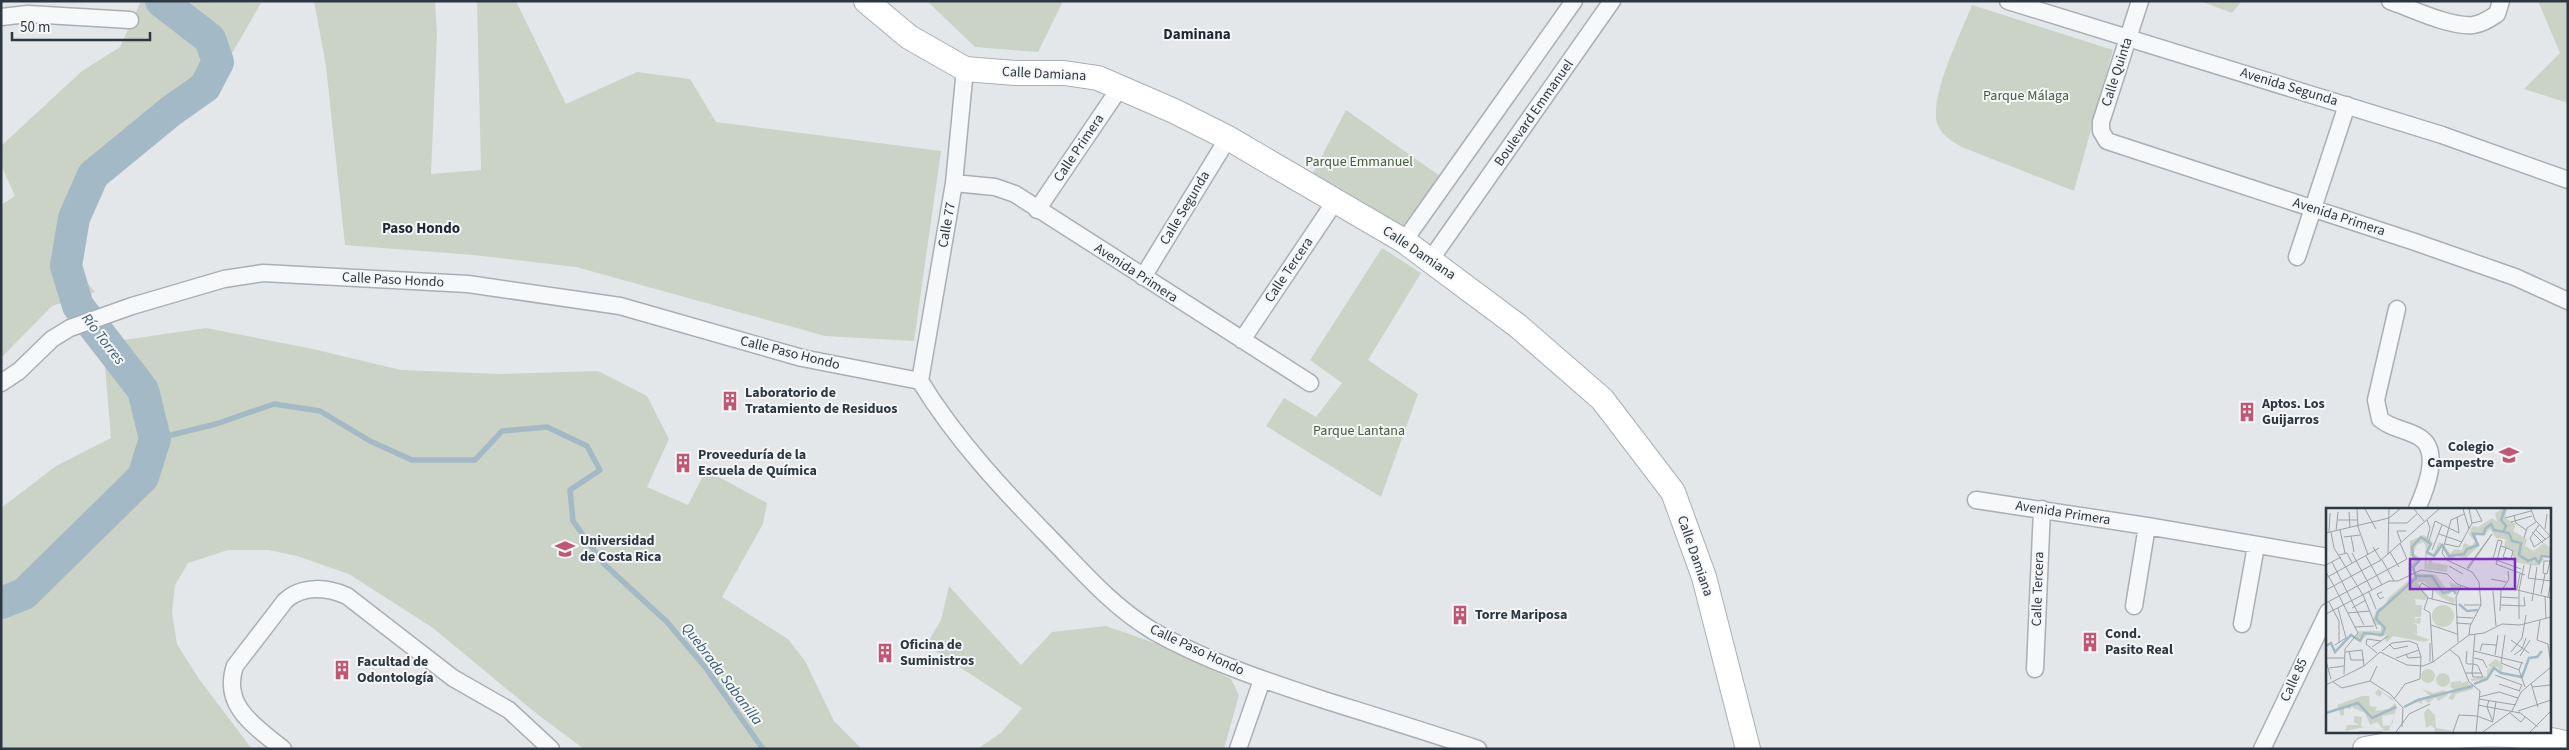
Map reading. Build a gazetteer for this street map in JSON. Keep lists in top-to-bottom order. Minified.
{"streets":{"street":["Calle Quinta","Calle Damiana","Avenida Segunda","Boulevard Emmanuel","Calle Primera","Calle Segunda","Avenida Primera","Calle 77","Calle Tercera","Calle Paso Hondo","Calle 85"]},"crossings":[["Calle Quinta","Avenida Segunda"],["Calle Quinta","Avenida Primera"],["Calle Damiana","Boulevard Emmanuel"],["Calle Damiana","Calle Primera"],["Calle Damiana","Calle Segunda"],["Calle Damiana","Calle 77"],["Calle Damiana","Calle Tercera"],["Calle Primera","Avenida Primera"],["Calle Segunda","Avenida Primera"],["Avenida Primera","Calle 77"],["Avenida Primera","Calle Tercera"],["Calle 77","Calle Paso Hondo"]],"districts":["Daminana","Paso Hondo"],"water":["Río Torres","Quebrada Sabanilla"],"parks":["Parque Málaga","Parque Emmanuel","Parque Lantana"],"places":{"building":["Laboratorio de Tratamiento de Residuos","Aptos. Los Guijarros","Proveeduría de la Escuela de Química","Torre Mariposa","Cond. Pasito Real","Oficina de Suministros","Facultad de Odontología"],"school or university":["Colegio Campestre","Universidad de Costa Rica"]},"scale_bar":"50 m"}
